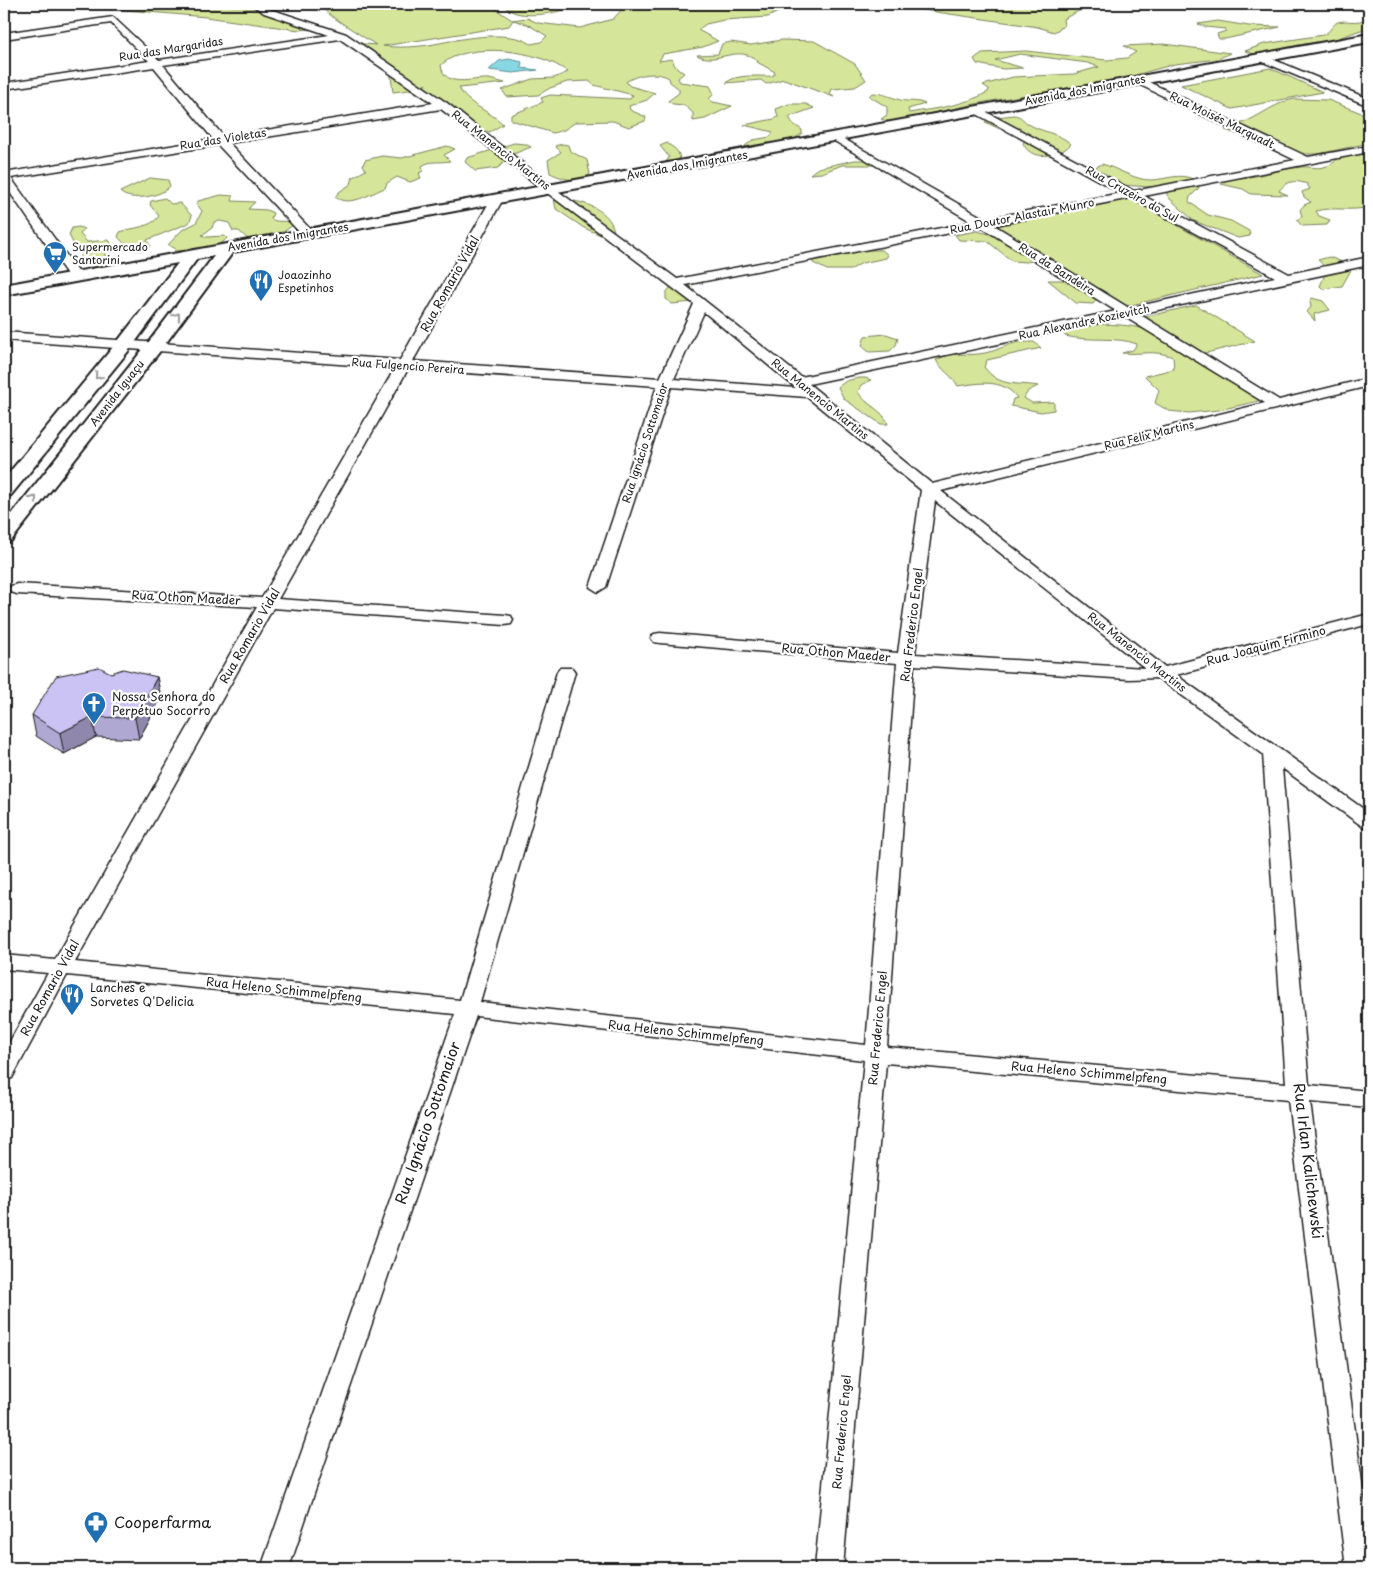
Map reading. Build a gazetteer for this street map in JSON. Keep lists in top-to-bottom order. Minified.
{"streets":{"street":["Rua das Margaridas","Avenida dos Imigrantes","Rua Moisés Marquadt","Rua das Violetas","Rua Manencio Martins","Rua Cruzeiro do Sul","Rua Doutor Alastair Munro","Rua da Bandeira","Rua Romario Vidal","Rua Alexandre Kozievitch","Rua Fulgencio Pereira","Avenida Iguaçu","Rua Felix Martins","Rua Ignácio Sottomaior","Rua Othon Maeder","Rua Frederico Engel","Rua Joaquim Firmino","Rua Heleno Schimmelpfeng","Rua Irlan Kalichewski"]},"crossings":[["Rua das Margaridas","Rua Manencio Martins"],["Avenida dos Imigrantes","Rua Moisés Marquadt"],["Avenida dos Imigrantes","Rua Manencio Martins"],["Avenida dos Imigrantes","Rua Cruzeiro do Sul"],["Avenida dos Imigrantes","Rua da Bandeira"],["Avenida dos Imigrantes","Rua Romario Vidal"],["Avenida dos Imigrantes","Avenida Iguaçu"],["Rua Moisés Marquadt","Rua Doutor Alastair Munro"],["Rua das Violetas","Rua Manencio Martins"],["Rua Manencio Martins","Rua Doutor Alastair Munro"],["Rua Manencio Martins","Rua Alexandre Kozievitch"],["Rua Manencio Martins","Rua Fulgencio Pereira"],["Rua Manencio Martins","Rua Felix Martins"],["Rua Manencio Martins","Rua Ignácio Sottomaior"],["Rua Manencio Martins","Rua Othon Maeder"],["Rua Manencio Martins","Rua Frederico Engel"],["Rua Manencio Martins","Rua Joaquim Firmino"],["Rua Manencio Martins","Rua Irlan Kalichewski"],["Rua Cruzeiro do Sul","Rua Doutor Alastair Munro"],["Rua Cruzeiro do Sul","Rua Alexandre Kozievitch"],["Rua Doutor Alastair Munro","Rua da Bandeira"],["Rua da Bandeira","Rua Alexandre Kozievitch"],["Rua da Bandeira","Rua Felix Martins"],["Rua Romario Vidal","Rua Fulgencio Pereira"],["Rua Romario Vidal","Rua Othon Maeder"],["Rua Romario Vidal","Rua Heleno Schimmelpfeng"],["Rua Fulgencio Pereira","Avenida Iguaçu"],["Rua Fulgencio Pereira","Rua Ignácio Sottomaior"],["Rua Felix Martins","Rua Frederico Engel"],["Rua Ignácio Sottomaior","Rua Heleno Schimmelpfeng"],["Rua Othon Maeder","Rua Frederico Engel"],["Rua Othon Maeder","Rua Joaquim Firmino"],["Rua Frederico Engel","Rua Heleno Schimmelpfeng"],["Rua Heleno Schimmelpfeng","Rua Irlan Kalichewski"]],"places":{"supermarket":["Supermercado Santorini"],"restaurant":["Joaozinho Espetinhos","Lanches e Sorvetes Q'Delicia"],"church":["Nossa Senhora do Perpétuo Socorro"],"pharmacy":["Cooperfarma"]}}
